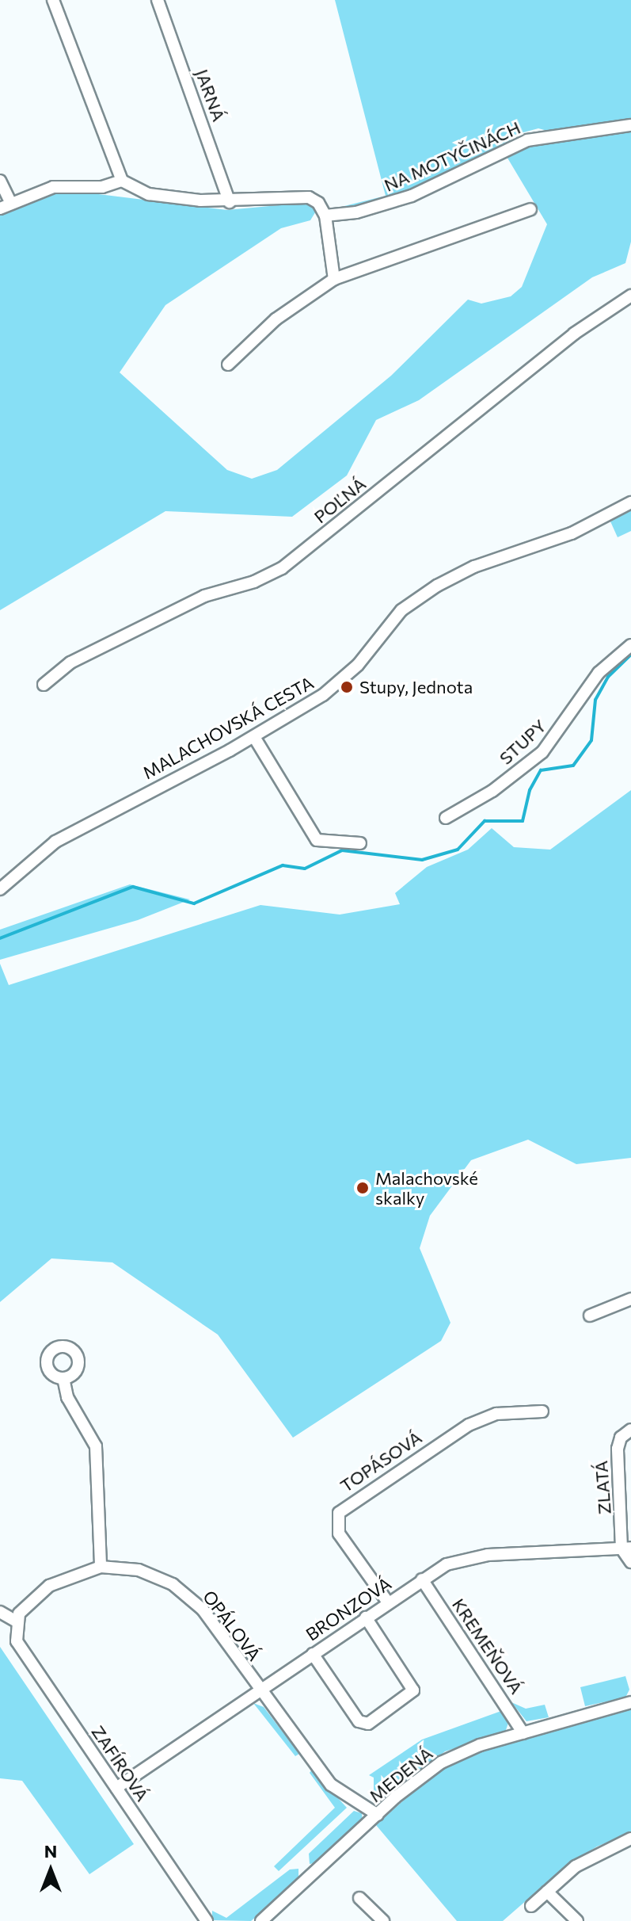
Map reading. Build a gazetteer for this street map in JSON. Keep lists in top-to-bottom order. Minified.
{"streets":{"street":["JARNÁ","NA MOTYČINÁCH","POĽNÁ","MALACHOVSKÁ CESTA","STUPY","TOPÁSOVÁ","ZLATÁ","BRONZOVÁ","OPÁLOVÁ","KREMEŇOVÁ","ZAFÍROVÁ","MEDENÁ"]},"crossings":[["TOPÁSOVÁ","BRONZOVÁ"],["ZLATÁ","BRONZOVÁ"],["BRONZOVÁ","OPÁLOVÁ"],["BRONZOVÁ","KREMEŇOVÁ"],["BRONZOVÁ","ZAFÍROVÁ"],["OPÁLOVÁ","ZAFÍROVÁ"],["KREMEŇOVÁ","MEDENÁ"]],"places":["Stupy, Jednota","Malachovské skalky"],"north":"top"}
